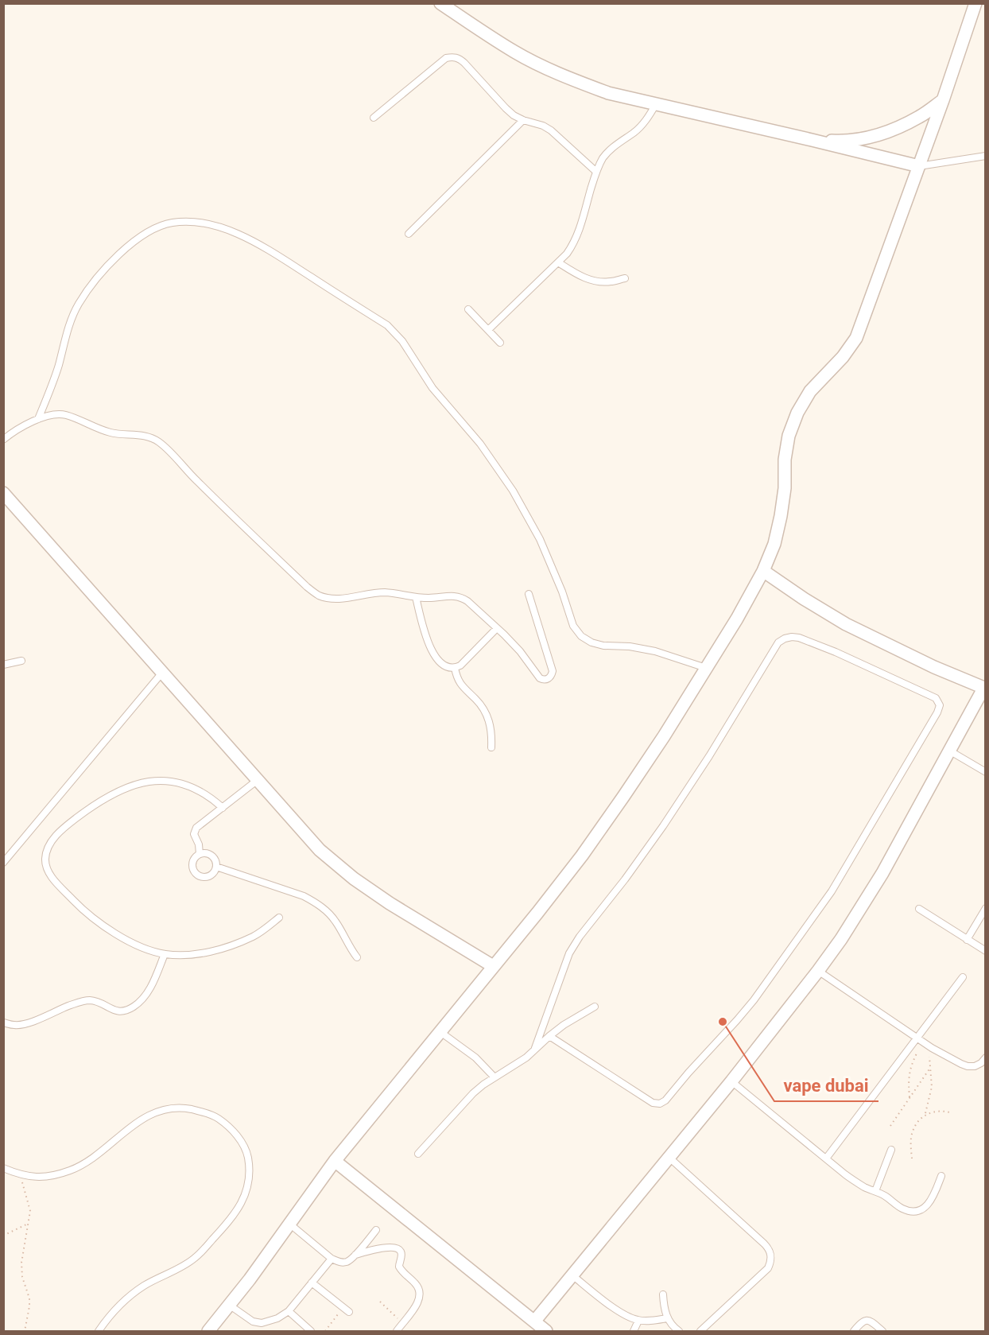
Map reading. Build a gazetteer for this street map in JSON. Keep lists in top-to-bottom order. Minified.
{"places":["vape dubai"]}
